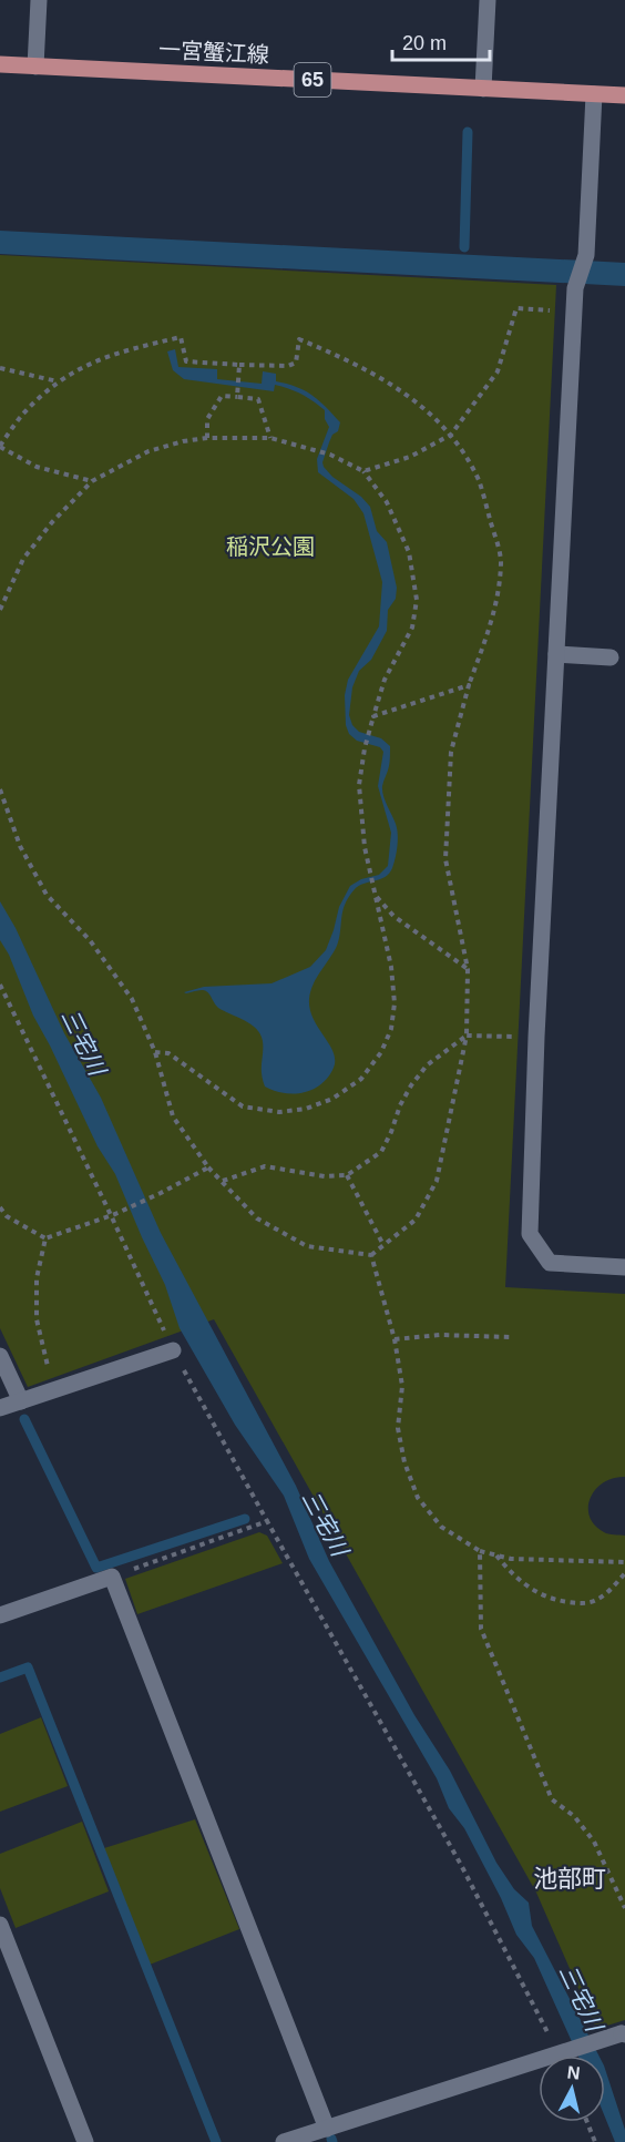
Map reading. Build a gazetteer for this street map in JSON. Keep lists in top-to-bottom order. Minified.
{"streets":{"main road":["一宮蟹江線","65"]},"districts":["池部町"],"water":["三宅川"],"parks":["稲沢公園"],"scale_bar":"20 m","north":"top"}
